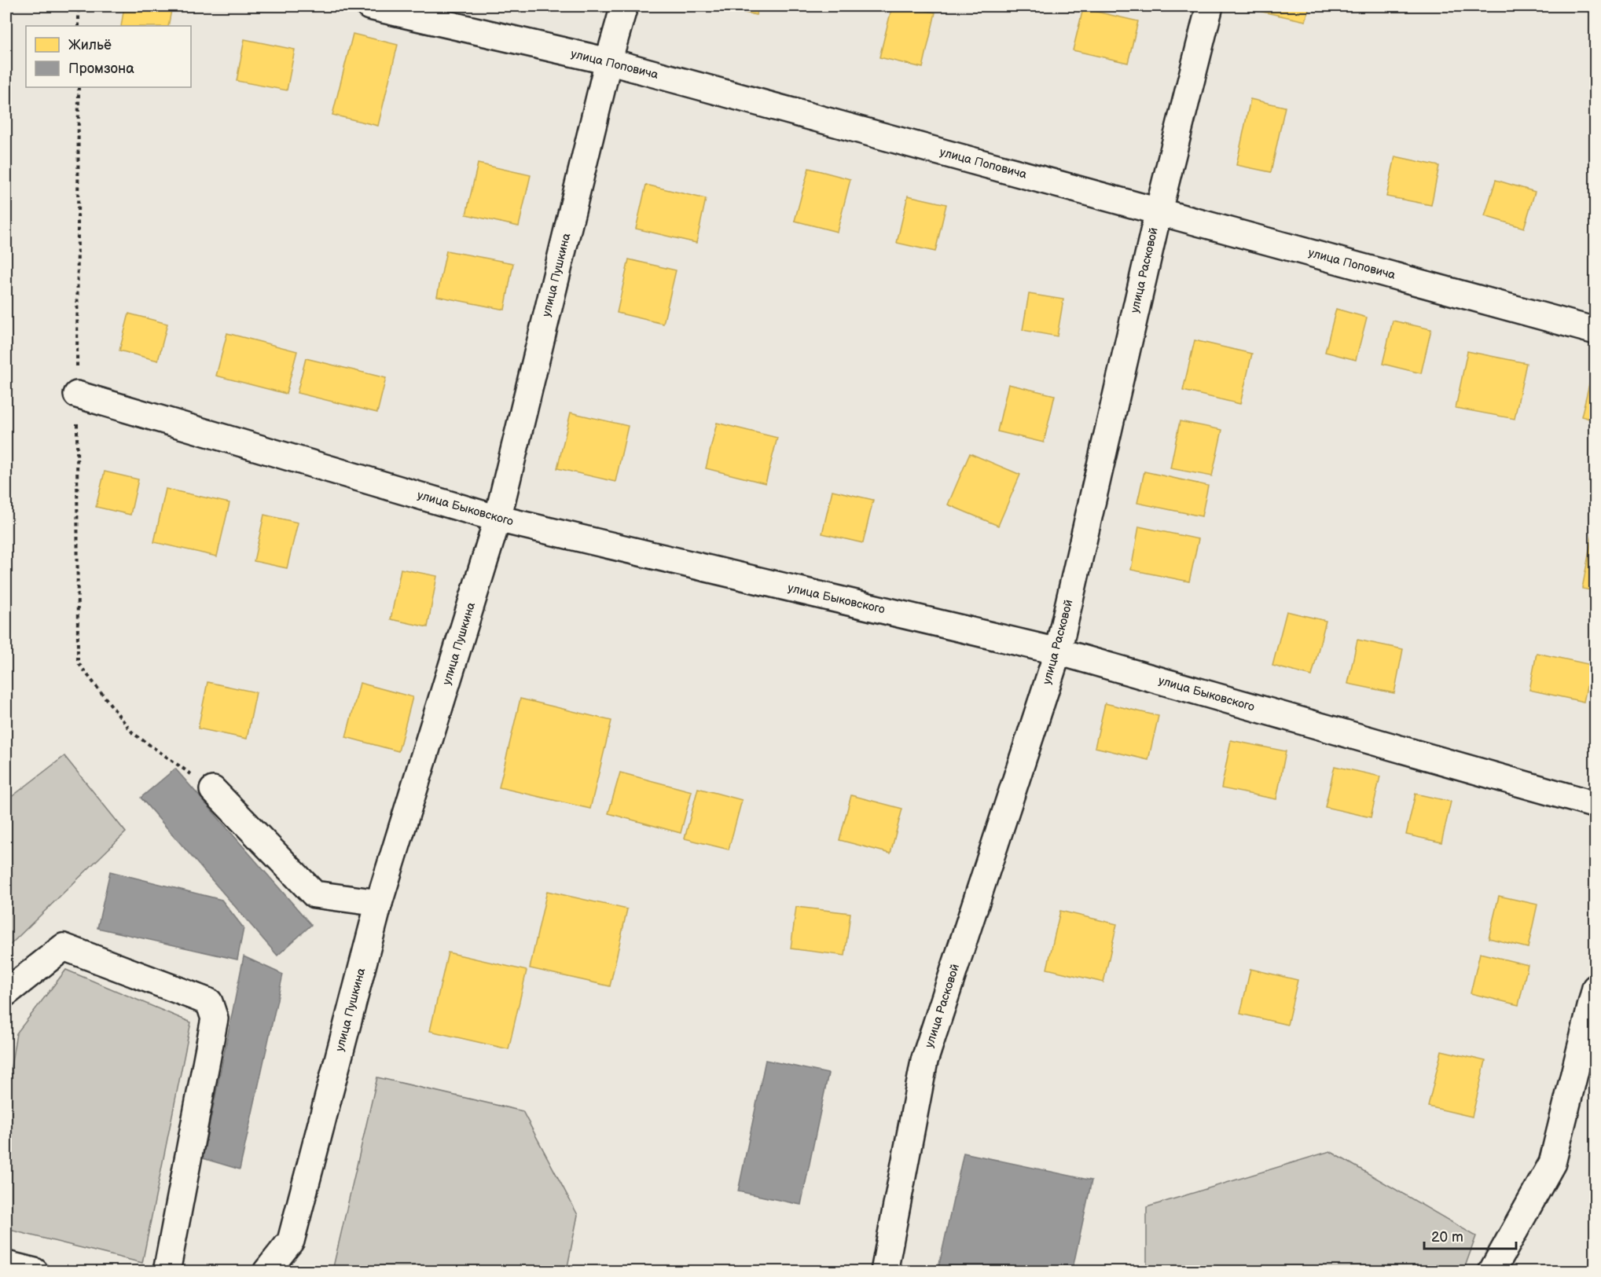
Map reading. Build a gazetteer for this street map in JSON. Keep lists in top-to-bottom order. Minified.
{"streets":{"street":["улица Поповича","улица Расковой","улица Пушкина","улица Быковского"]},"crossings":[["улица Поповича","улица Расковой"],["улица Поповича","улица Пушкина"],["улица Расковой","улица Быковского"],["улица Пушкина","улица Быковского"]],"legend":["Жильё","Промзона"],"scale_bar":"20 m"}
